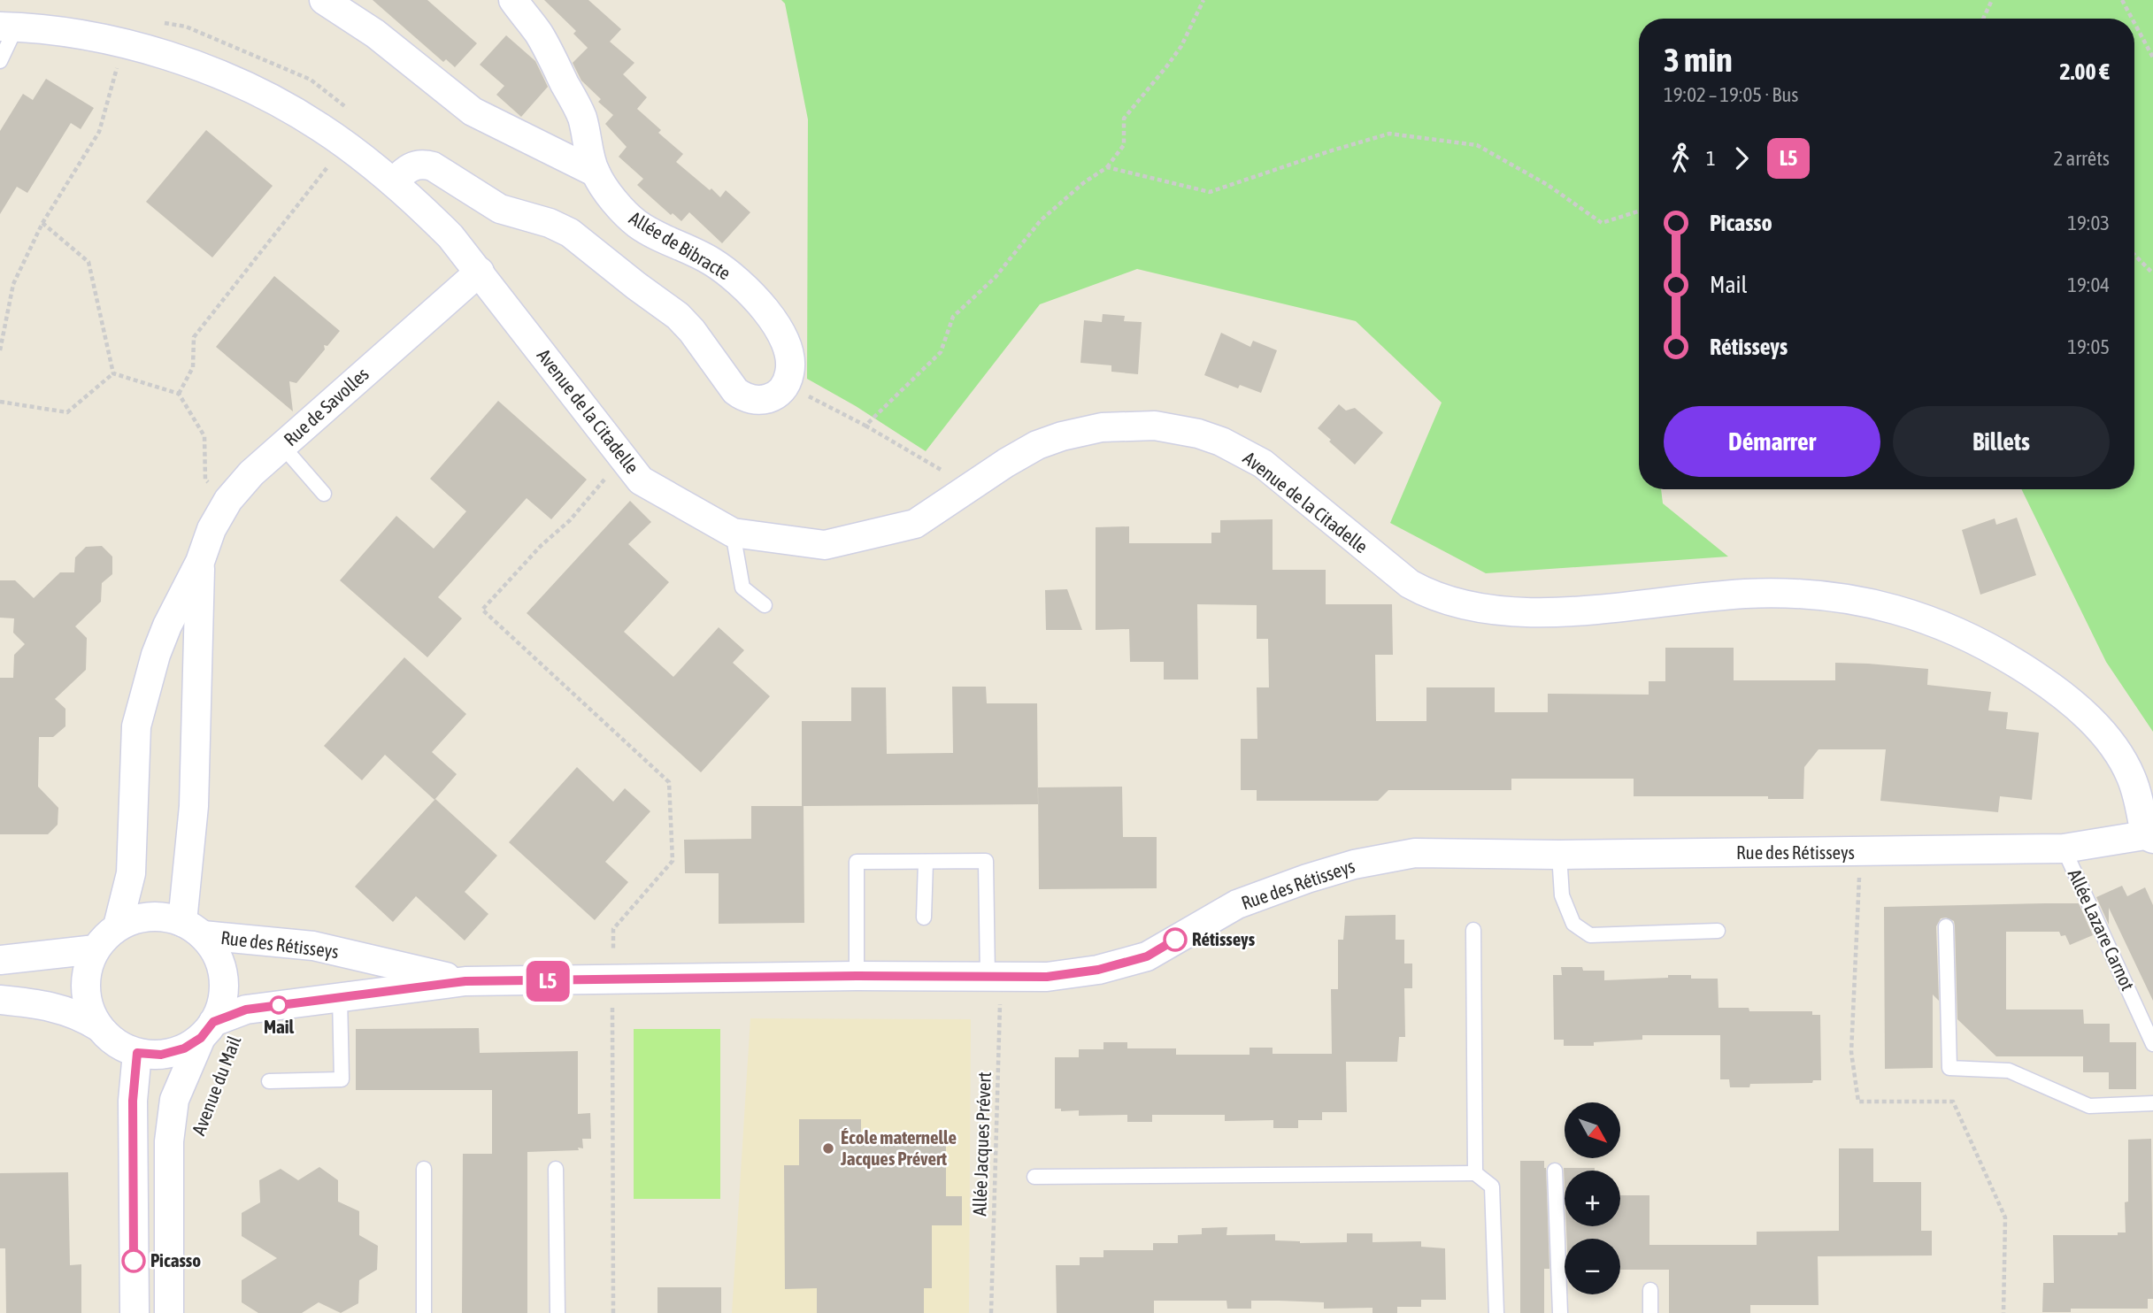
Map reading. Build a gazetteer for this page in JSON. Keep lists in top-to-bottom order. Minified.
{"streets":{"street":["Allée de Bibracte","Rue de Savolles","Avenue de la Citadelle","Rue des Rétisseys","Avenue du Mail"],"lane":["Allée Lazare Carnot"],"path":["Allée Jacques Prévert"]},"crossings":[["Rue de Savolles","Avenue de la Citadelle"],["Rue de Savolles","Rue des Rétisseys"],["Rue de Savolles","Avenue du Mail"],["Avenue de la Citadelle","Rue des Rétisseys"],["Rue des Rétisseys","Allée Lazare Carnot"],["Rue des Rétisseys","Avenue du Mail"],["Rue des Rétisseys","Allée Jacques Prévert"]],"places":["Rétisseys","Mail","École maternelle Jacques Prévert","Picasso"],"lines":["bus line L5"],"north":"bottom right","page":{"on_map":"L5","heading":["3 min","19:02 – 19:05 · Bus","2.00 €"],"legs":["1","L5","2 arrêts"],"list":[{"name":"Picasso","value":"19:03"},{"name":"Mail","value":"19:04"},{"name":"Rétisseys","value":"19:05"}],"buttons":["Démarrer","Billets"],"map_buttons":["+","−"]}}
